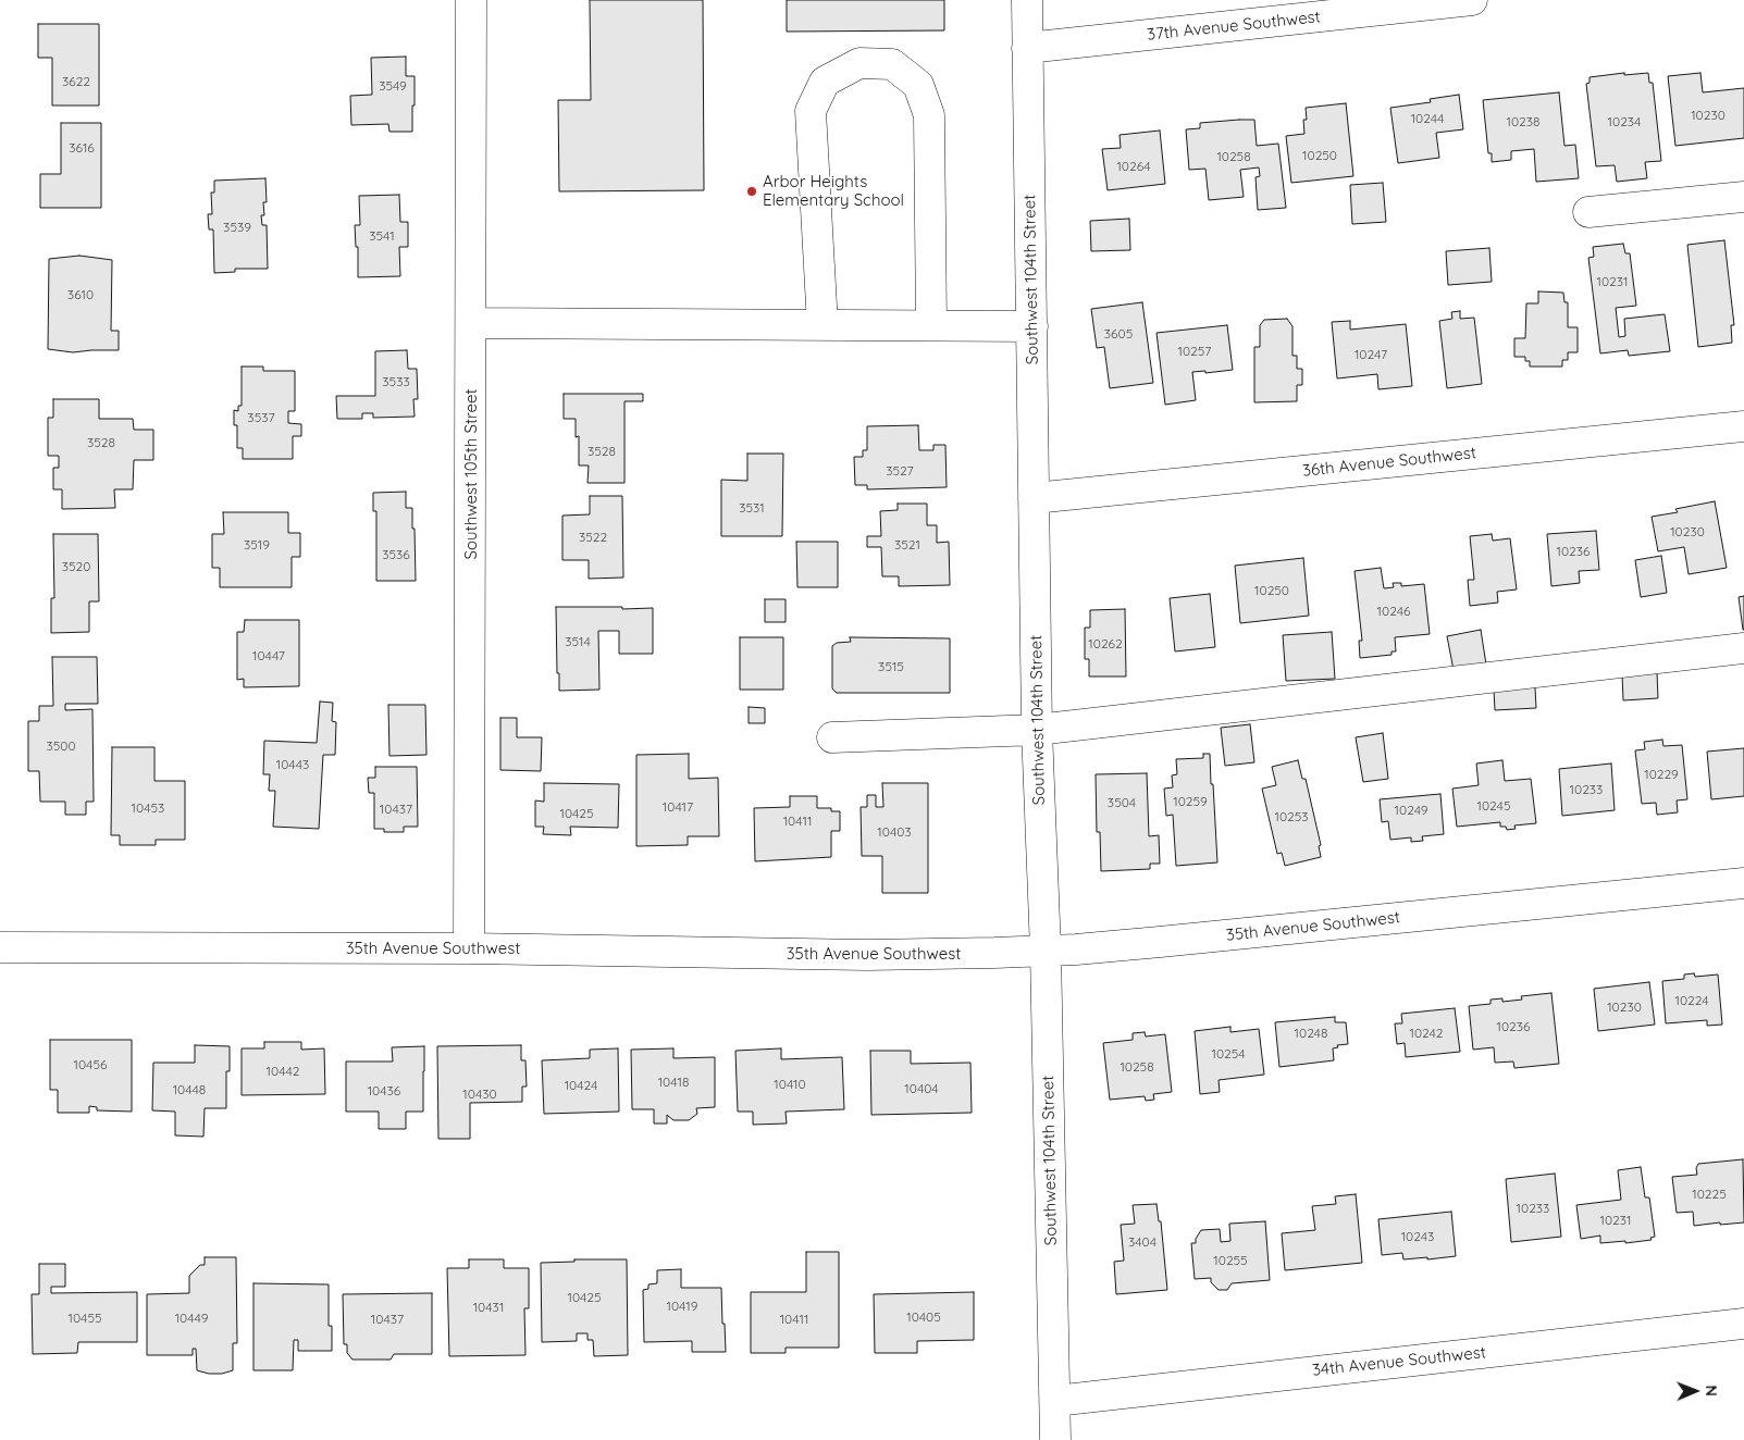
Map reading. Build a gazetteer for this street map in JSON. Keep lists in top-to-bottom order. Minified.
{"streets":{"street":["37th Avenue Southwest","Southwest 104th Street","36th Avenue Southwest","Southwest 105th Street","35th Avenue Southwest","34th Avenue Southwest"]},"crossings":[["37th Avenue Southwest","Southwest 104th Street"],["Southwest 104th Street","36th Avenue Southwest"],["Southwest 104th Street","35th Avenue Southwest"],["Southwest 104th Street","34th Avenue Southwest"],["Southwest 105th Street","35th Avenue Southwest"]],"places":["Arbor Heights Elementary School"],"house_numbers":["3622","3549","10230","10244","10238","10234","3616","10250","10258","10264","3539","3541","10231","3610","3605","10257","10247","3533","3537","3528","3528","3527","3531","10230","3522","3519","3521","10236","3536","3520","10250","10246","3514","10262","10447","3515","3500","10443","10229","10233","10259","3504","10245","10417","10453","10437","10249","10425","10253","10411","10403","10224","10230","10236","10248","10242","10254","10456","10258","10442","10418","10410","10424","10404","10448","10436","10430","10225","10233","10231","10243","3404","10255","10425","10419","10431","10405","10455","10449","10437","10411"],"north":"right"}
